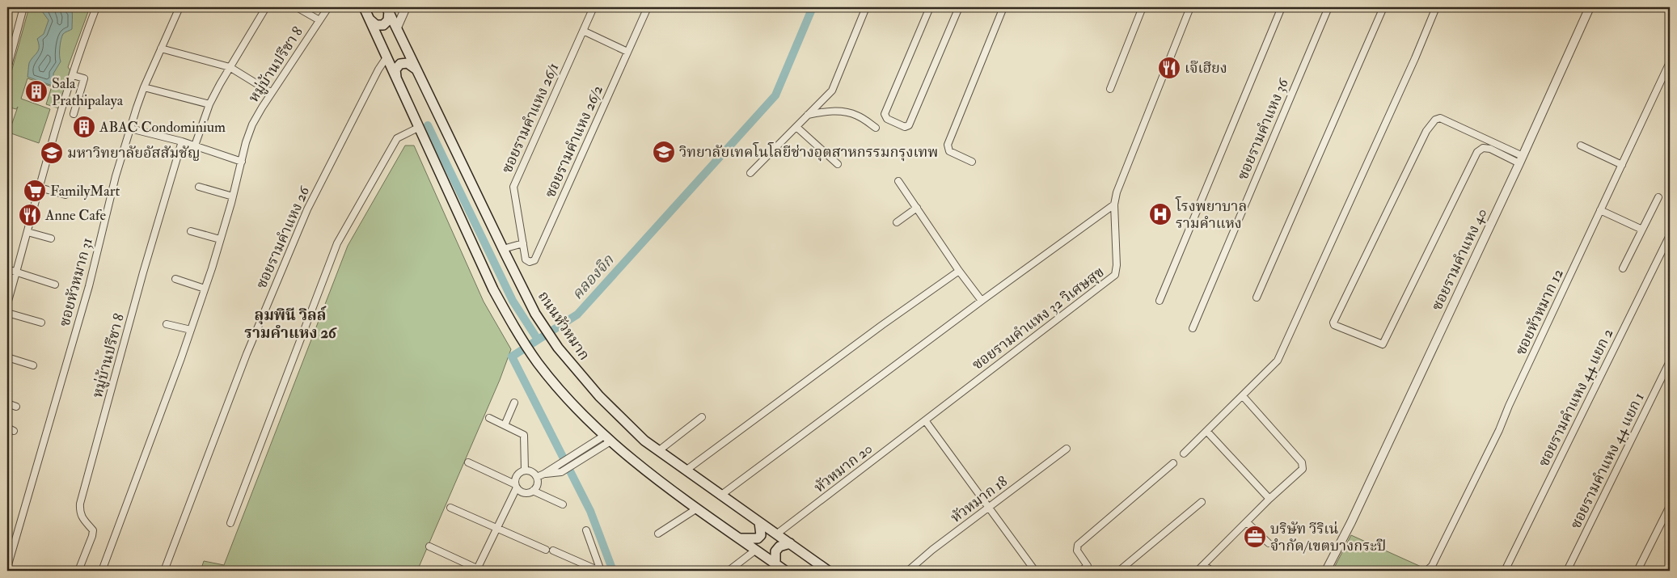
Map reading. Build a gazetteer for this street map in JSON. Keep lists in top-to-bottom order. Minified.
{"streets":{"main road":["ถนนหัวหมาก"],"street":["หมู่บ้านปรีชา 8","ซอยรามคำแหง 26/1","ซอยรามคำแหง 36","ซอยรามคำแหง 26/2","ซอยรามคำแหง 26","ซอยรามคำแหง 40","ซอยหัวหมาก 31","ซอยหัวหมาก 12","ซอยรามคำแหง 32 วิเศษสุข","ซอยรามคำแหง 44 แยก 2","ซอยรามคำแหง 44 แยก 1","หัวหมาก 20","หัวหมาก 18"]},"crossings":[["ซอยรามคำแหง 26/1","ซอยรามคำแหง 26/2"],["ซอยรามคำแหง 32 วิเศษสุข","หัวหมาก 20"],["ถนนหัวหมาก","หัวหมาก 20"]],"districts":["ลุมพินี วิลล์ รามคำแหง 26"],"water":["คลองจิก"],"places":{"restaurant":["เจ๊เฮียง","Anne Cafe"],"building":["Sala Prathipalaya","ABAC Condominium"],"school or university":["วิทยาลัยเทคโนโลยีช่างอุตสาหกรรมกรุงเทพ","มหาวิทยาลัยอัสสัมชัญ"],"supermarket":["FamilyMart"],"hospital":["โรงพยาบาล รามคำแหง"],"office":["บริษัท วีริเน่ จำกัด/เขตบางกระปิ"]}}
